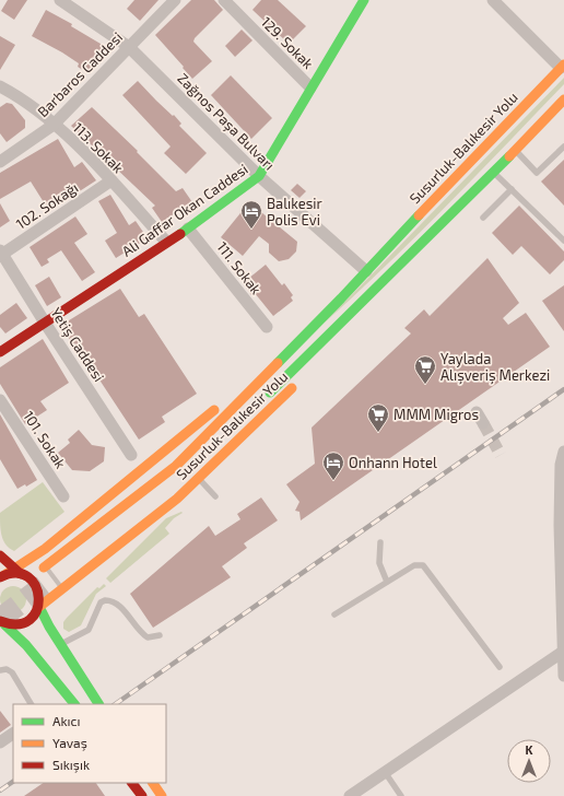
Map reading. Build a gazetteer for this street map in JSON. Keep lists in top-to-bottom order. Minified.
{"streets":{"main road":["Susurluk-Balıkesir Yolu","Ali Gaffar Okan Caddesi"],"street":["129. Sokak","Barbaros Caddesi","Zağnos Paşa Bulvarı","113. Sokak","102. Sokağı","111. Sokak","Yetiş Caddesi","101. Sokak"]},"crossings":[["129. Sokak","Ali Gaffar Okan Caddesi"],["Barbaros Caddesi","Zağnos Paşa Bulvarı"],["Barbaros Caddesi","113. Sokak"],["Zağnos Paşa Bulvarı","Susurluk-Balıkesir Yolu"],["Zağnos Paşa Bulvarı","Ali Gaffar Okan Caddesi"],["113. Sokak","102. Sokağı"],["113. Sokak","Ali Gaffar Okan Caddesi"],["102. Sokağı","Yetiş Caddesi"],["Ali Gaffar Okan Caddesi","111. Sokak"],["Ali Gaffar Okan Caddesi","Yetiş Caddesi"]],"places":{"hotel":["Balıkesir Polis Evi","Onhann Hotel"],"supermarket":["Yaylada Alışveriş Merkezi","MMM Migros"]},"legend":["Akıcı","Yavaş","Sıkışık"],"north":"top"}
